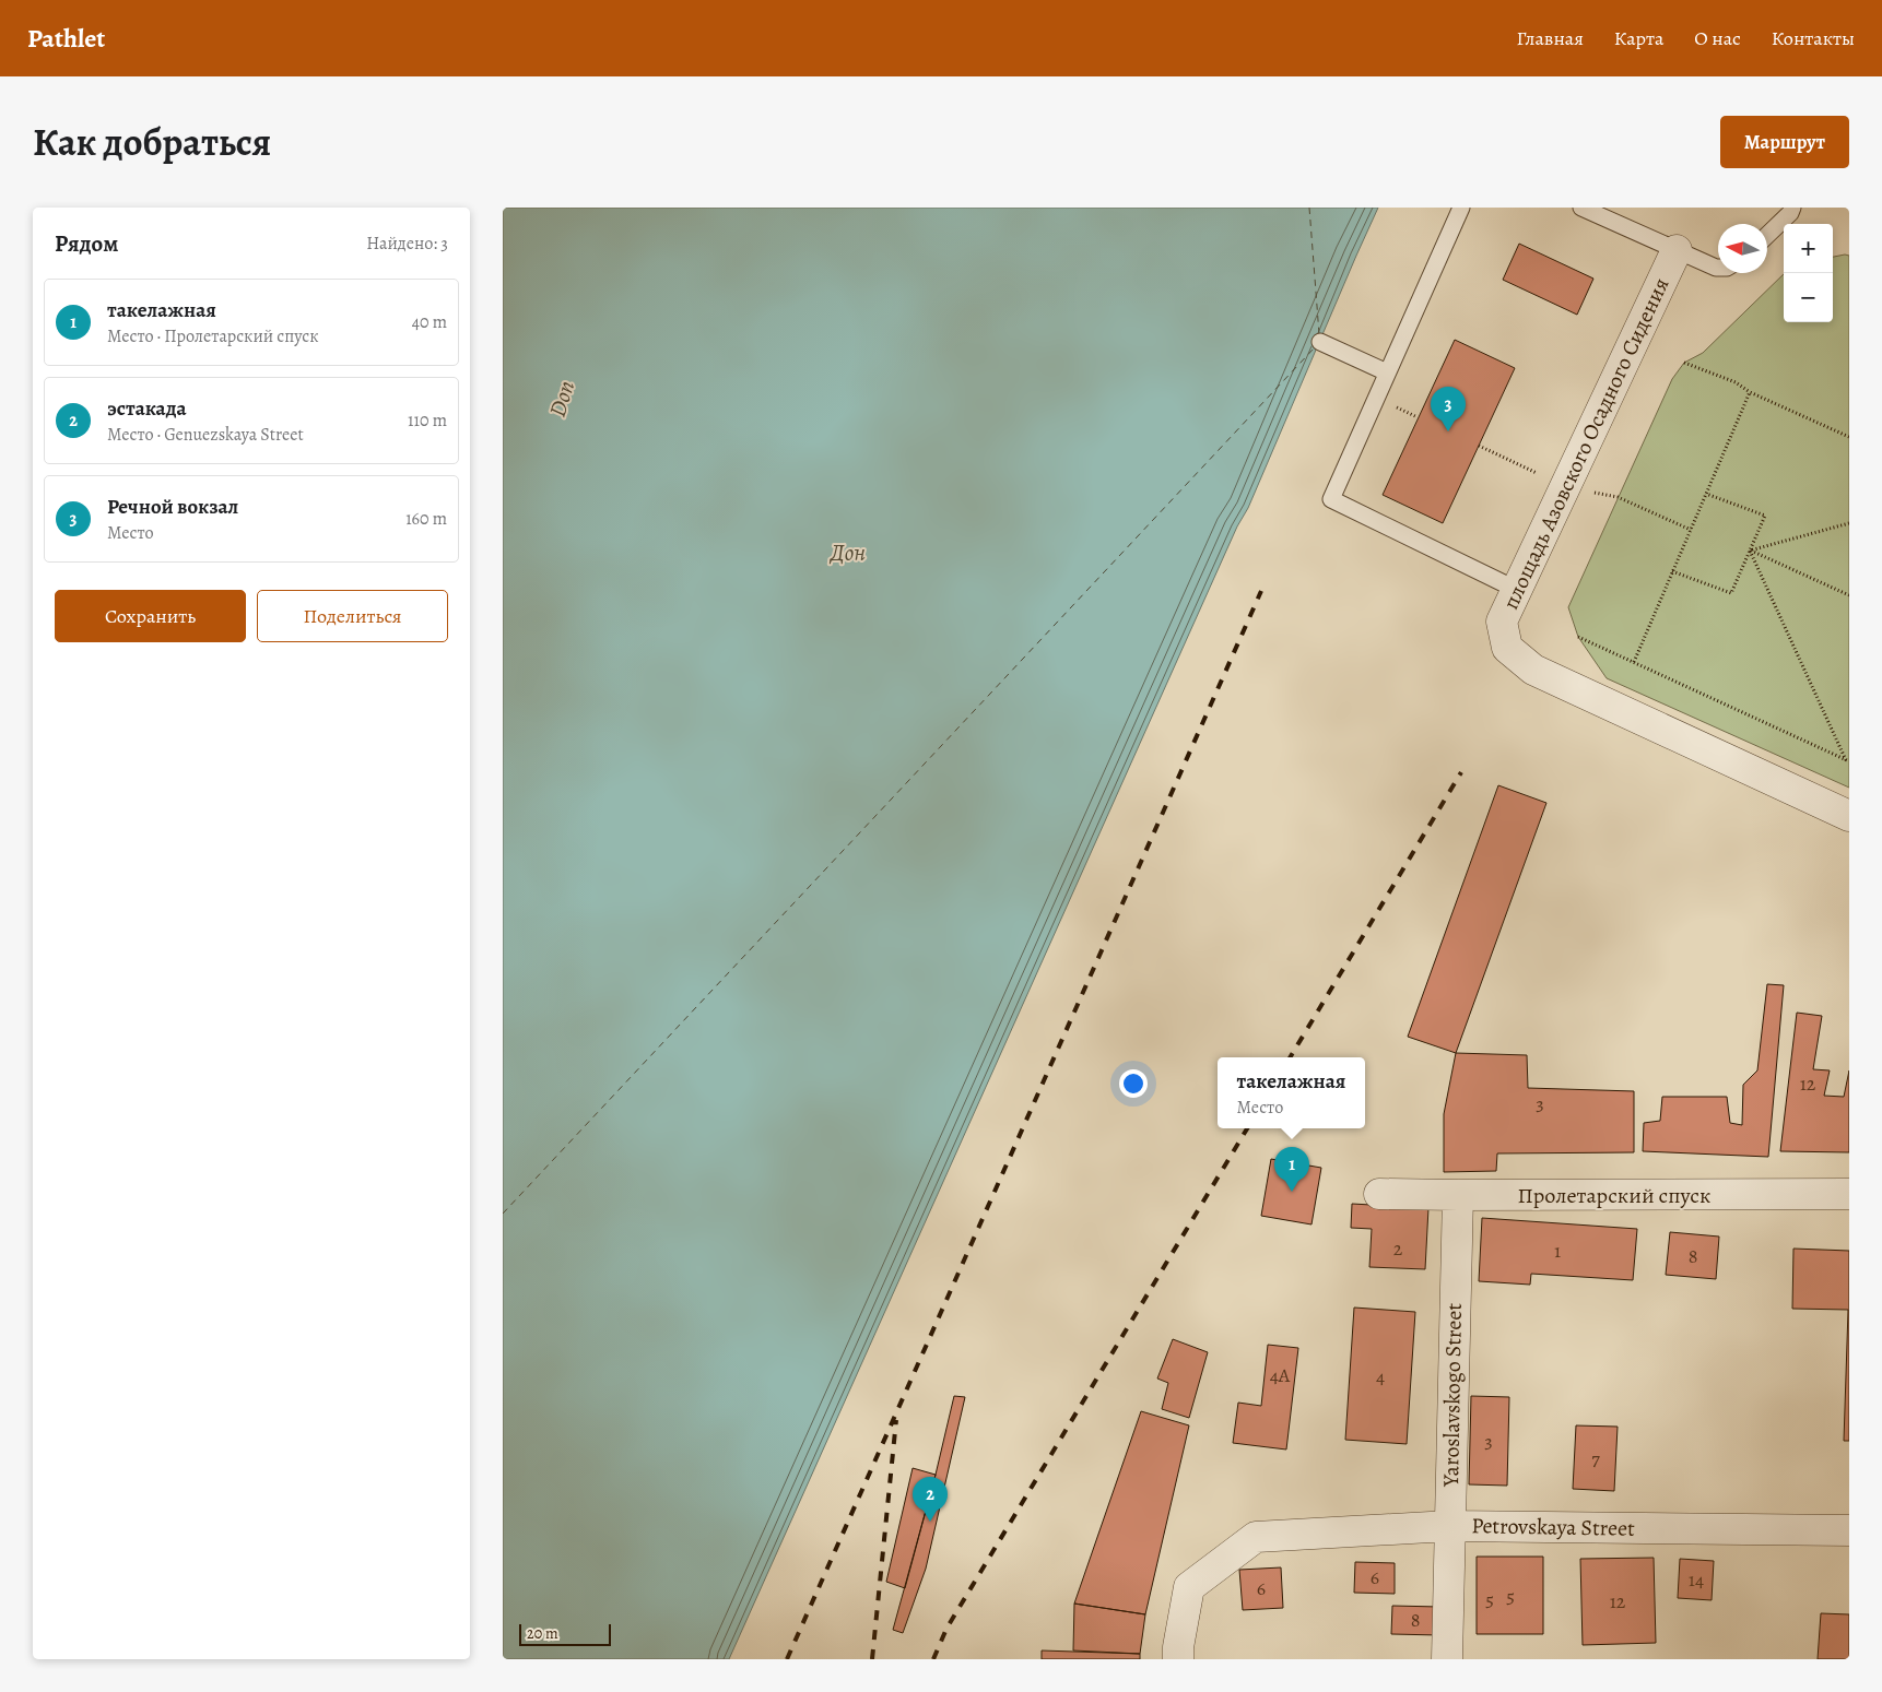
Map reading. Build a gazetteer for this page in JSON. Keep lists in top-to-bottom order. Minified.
{"streets":{"street":["площадь Азовского Осадного Сидения","Пролетарский спуск","Yaroslavskogo Street","Petrovskaya Street"]},"crossings":[["Пролетарский спуск","Yaroslavskogo Street"],["Yaroslavskogo Street","Petrovskaya Street"]],"water":["Don","Дон"],"house_numbers":["12","3","2","1","8","4А","4","3","7","6","14","6","5","5","12","8"],"scale_bar":"20 m","north":"left","page":{"header":"Pathlet","nav":["Главная","Карта","О нас","Контакты"],"title":"Как добраться","buttons":["Маршрут",["Сохранить","Поделиться"]],"heading":["Рядом","Найдено: 3"],"map_buttons":["+","−"],"list":[{"mark":"1","name":"такелажная","note":"Место · Пролетарский спуск","value":"40 m"},{"mark":"2","name":"эстакада","note":"Место · Genuezskaya Street","value":"110 m"},{"mark":"3","name":"Речной вокзал","note":"Место","value":"160 m"}],"pins":["3","1","2"],"popup":["такелажная","Место"],"scale":"20 m"}}
